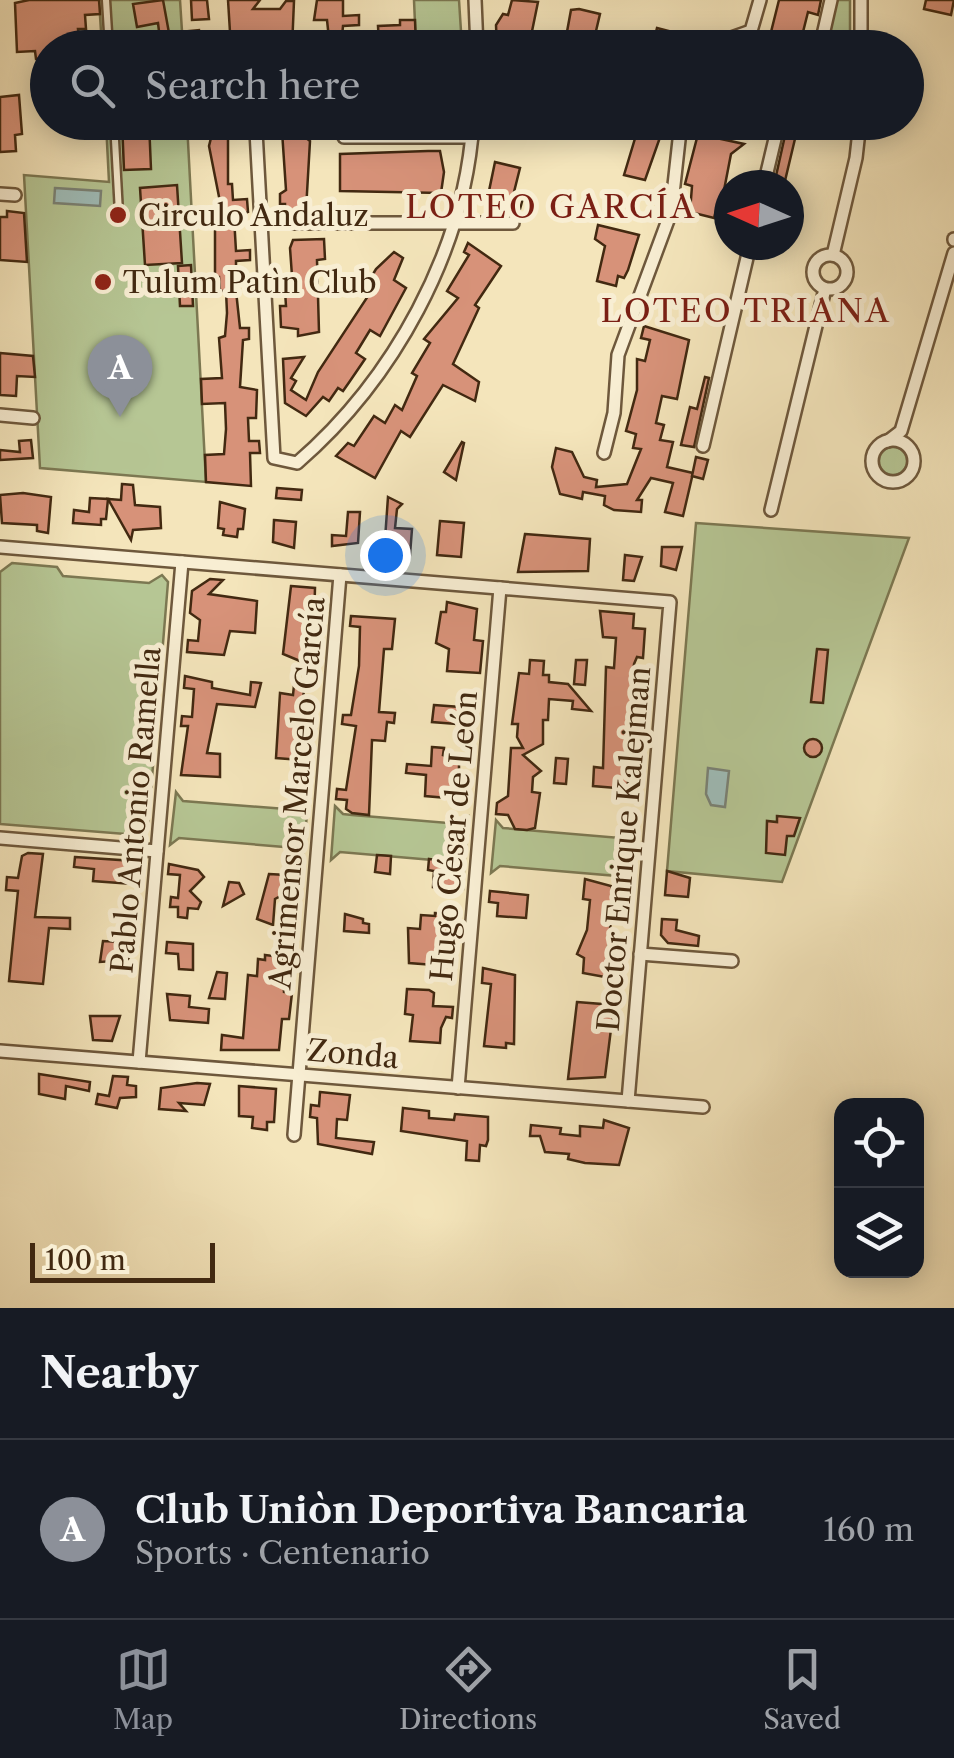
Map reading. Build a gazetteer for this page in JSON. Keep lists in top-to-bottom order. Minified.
{"streets":{"street":["Agrimensor Marcelo García","Pablo Antonio Ramella","Hugo César de León","Doctor Enrique Kalejman","Zonda"]},"crossings":[["Agrimensor Marcelo García","Zonda"],["Pablo Antonio Ramella","Zonda"],["Hugo César de León","Doctor Enrique Kalejman"],["Hugo César de León","Zonda"],["Doctor Enrique Kalejman","Zonda"]],"districts":["LOTEO GARCÍA","LOTEO TRIANA"],"places":["Circulo Andaluz","Tulum Patìn Club"],"scale_bar":"100 m","north":"left","page":{"search":"Search here","pins":"A","scale":"100 m","heading":"Nearby","list":[{"mark":"A","name":"Club Uniòn Deportiva Bancaria","note":"Sports · Centenario","value":"160 m"}],"nav":["Map","Directions","Saved"]}}
